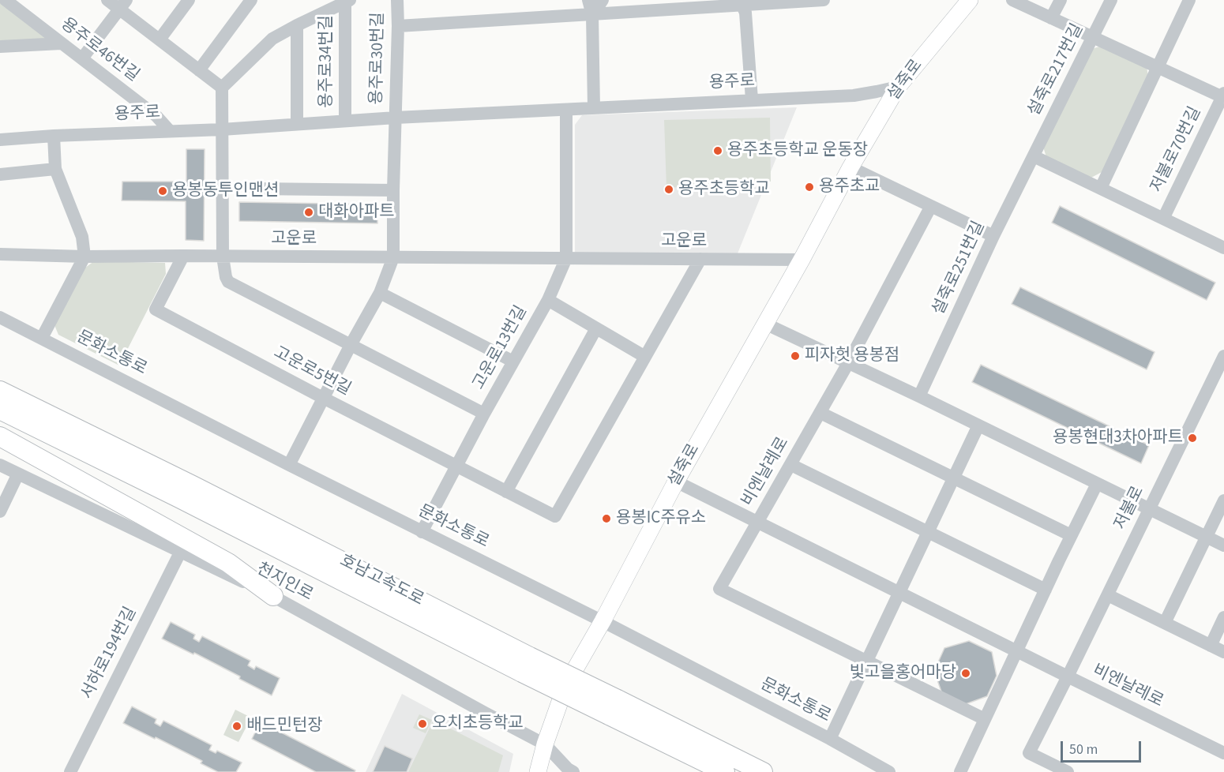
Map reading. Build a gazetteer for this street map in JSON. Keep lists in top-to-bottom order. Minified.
{"streets":{"highway":["호남고속도로"],"main road":["설죽로"],"street":["용주로46번길","용주로30번길","용주로34번길","설죽로217번길","용주로","저불로70번길","고운로","설죽로251번길","고운로13번길","문화소통로","고운로5번길","비엔날레로","저불로","천지인로","서하로194번길"]},"crossings":[["용주로46번길","용주로"],["용주로30번길","용주로"],["용주로34번길","용주로"],["설죽로217번길","저불로70번길"],["설죽로217번길","설죽로251번길"],["설죽로","용주로"],["설죽로","고운로"],["설죽로","문화소통로"],["설죽로","비엔날레로"],["설죽로","천지인로"],["저불로70번길","설죽로251번길"],["고운로","고운로13번길"],["고운로","고운로5번길"],["고운로13번길","문화소통로"],["고운로13번길","고운로5번길"],["비엔날레로","저불로"],["천지인로","서하로194번길"]],"places":["용주초등학교 운동장","용주초교","용주초등학교","용봉동투인맨션","대화아파트","피자헛 용봉점","용봉현대3차아파트","용봉IC주유소","빛고을홍어마당","오치초등학교","배드민턴장"],"scale_bar":"50 m"}
